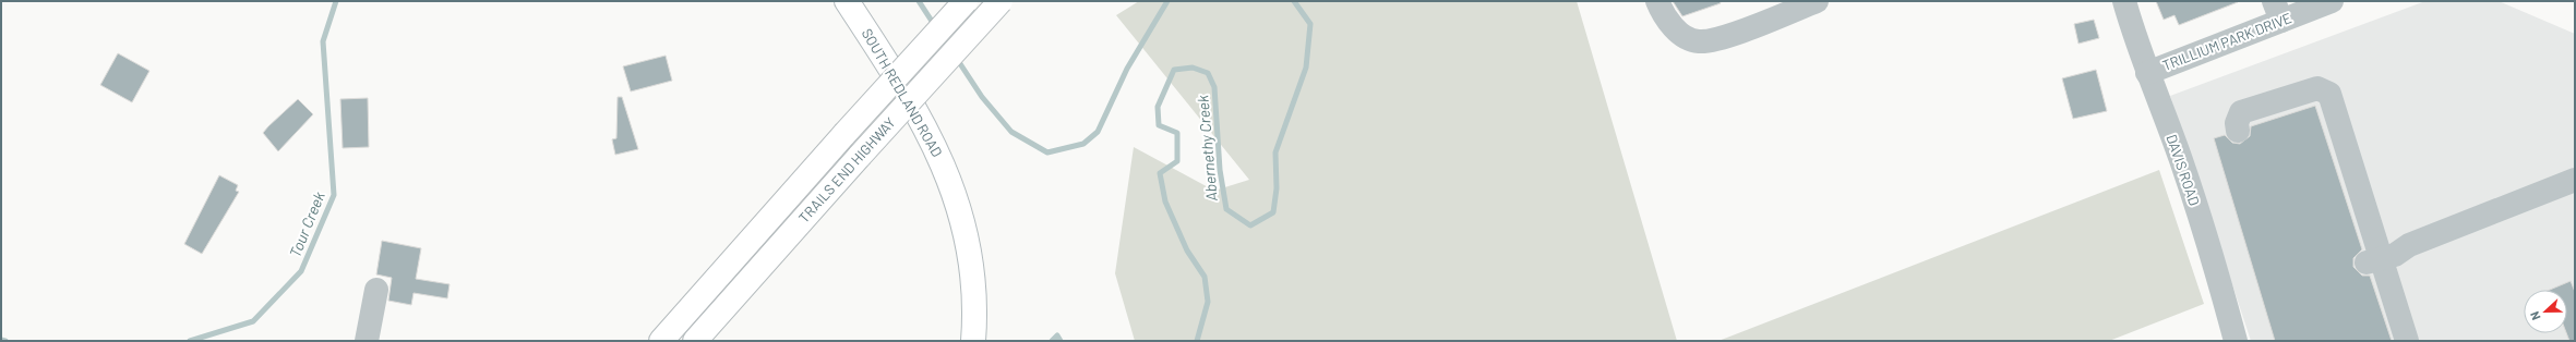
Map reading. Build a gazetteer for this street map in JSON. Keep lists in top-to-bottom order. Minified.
{"streets":{"main road":["SOUTH REDLAND ROAD","TRAILS END HIGHWAY"],"street":["TRILLIUM PARK DRIVE","DAVIS ROAD"]},"crossings":[["TRILLIUM PARK DRIVE","DAVIS ROAD"]],"water":["Abernethy Creek","Tour Creek"],"north":"left"}
